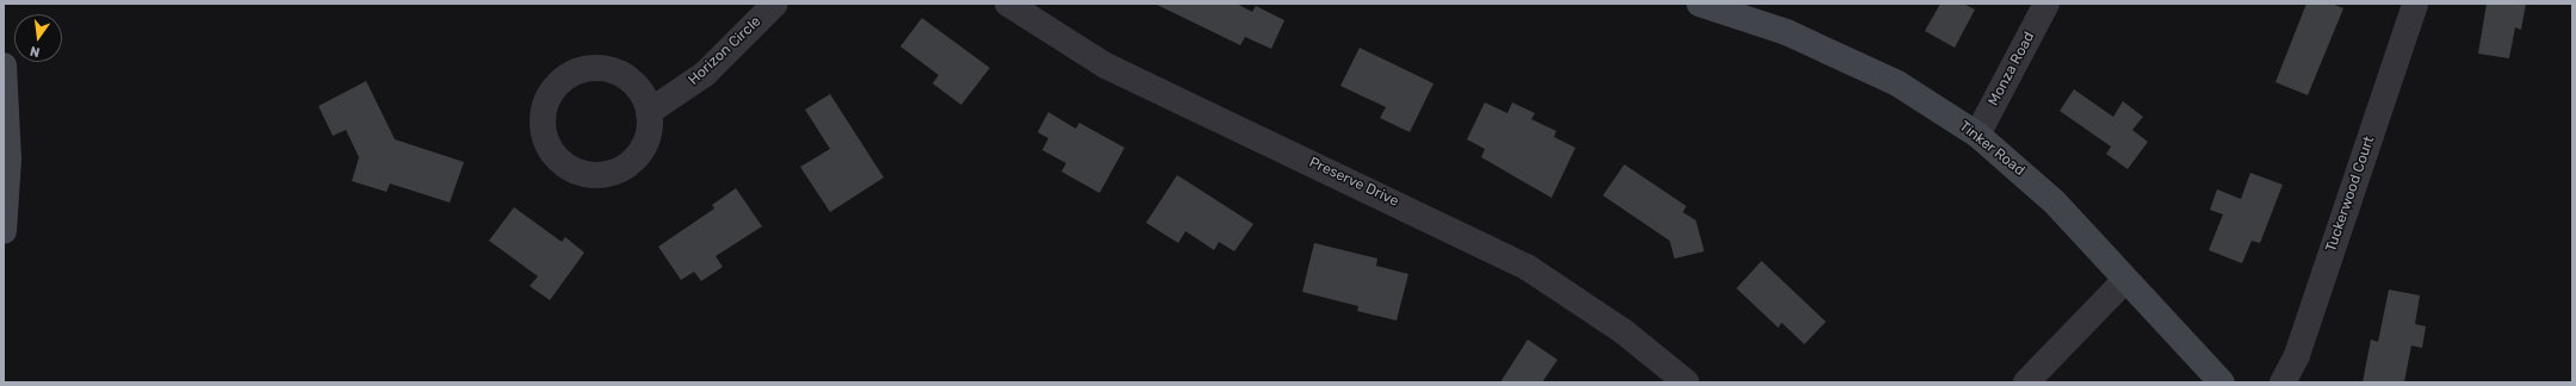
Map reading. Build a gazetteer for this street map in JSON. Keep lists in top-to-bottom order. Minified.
{"streets":{"street":["Horizon Circle","Monza Road","Tinker Road","Preserve Drive","Tuckerwood Court"]},"crossings":[["Monza Road","Tinker Road"]],"north":"bottom"}
